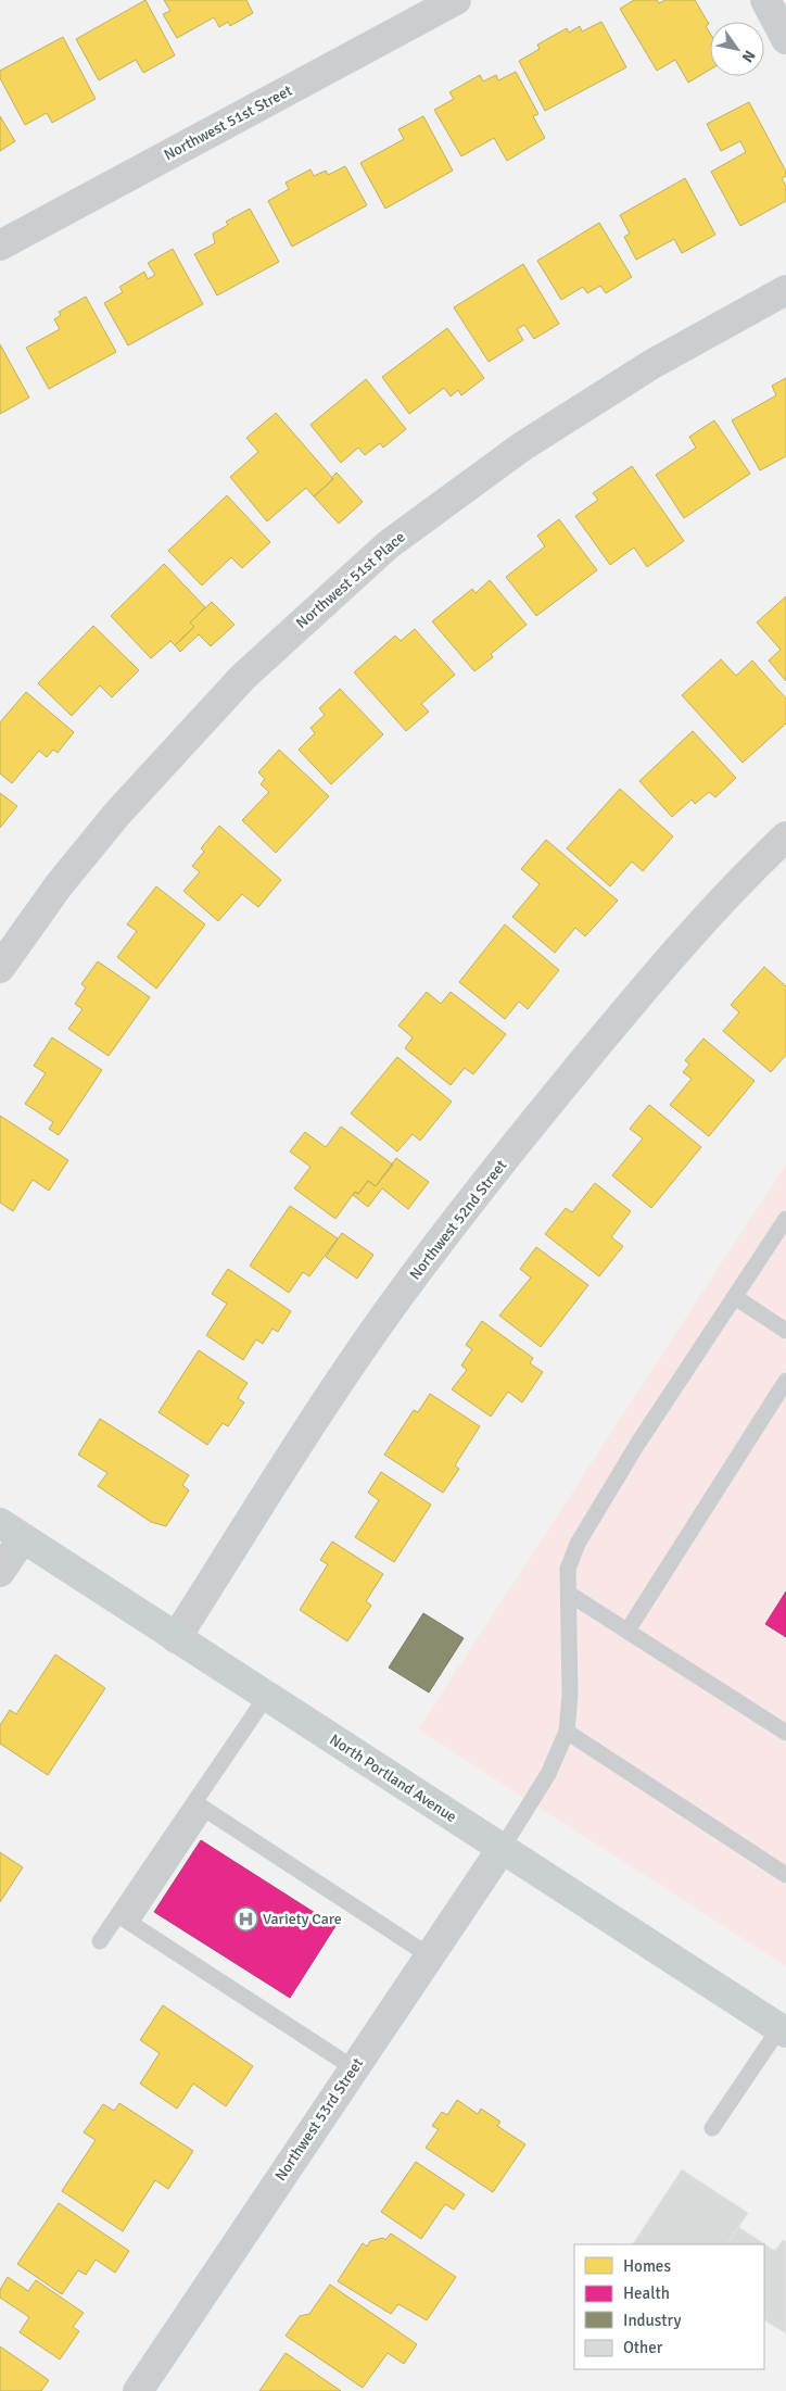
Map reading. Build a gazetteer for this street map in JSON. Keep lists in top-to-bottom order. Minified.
{"streets":{"main road":["North Portland Avenue"],"street":["Northwest 51st Street","Northwest 51st Place","Northwest 52nd Street","Northwest 53rd Street"]},"crossings":[["Northwest 52nd Street","North Portland Avenue"],["North Portland Avenue","Northwest 53rd Street"]],"places":{"hospital":["Variety Care"]},"legend":["Homes","Health","Industry","Other"],"north":"bottom right"}
